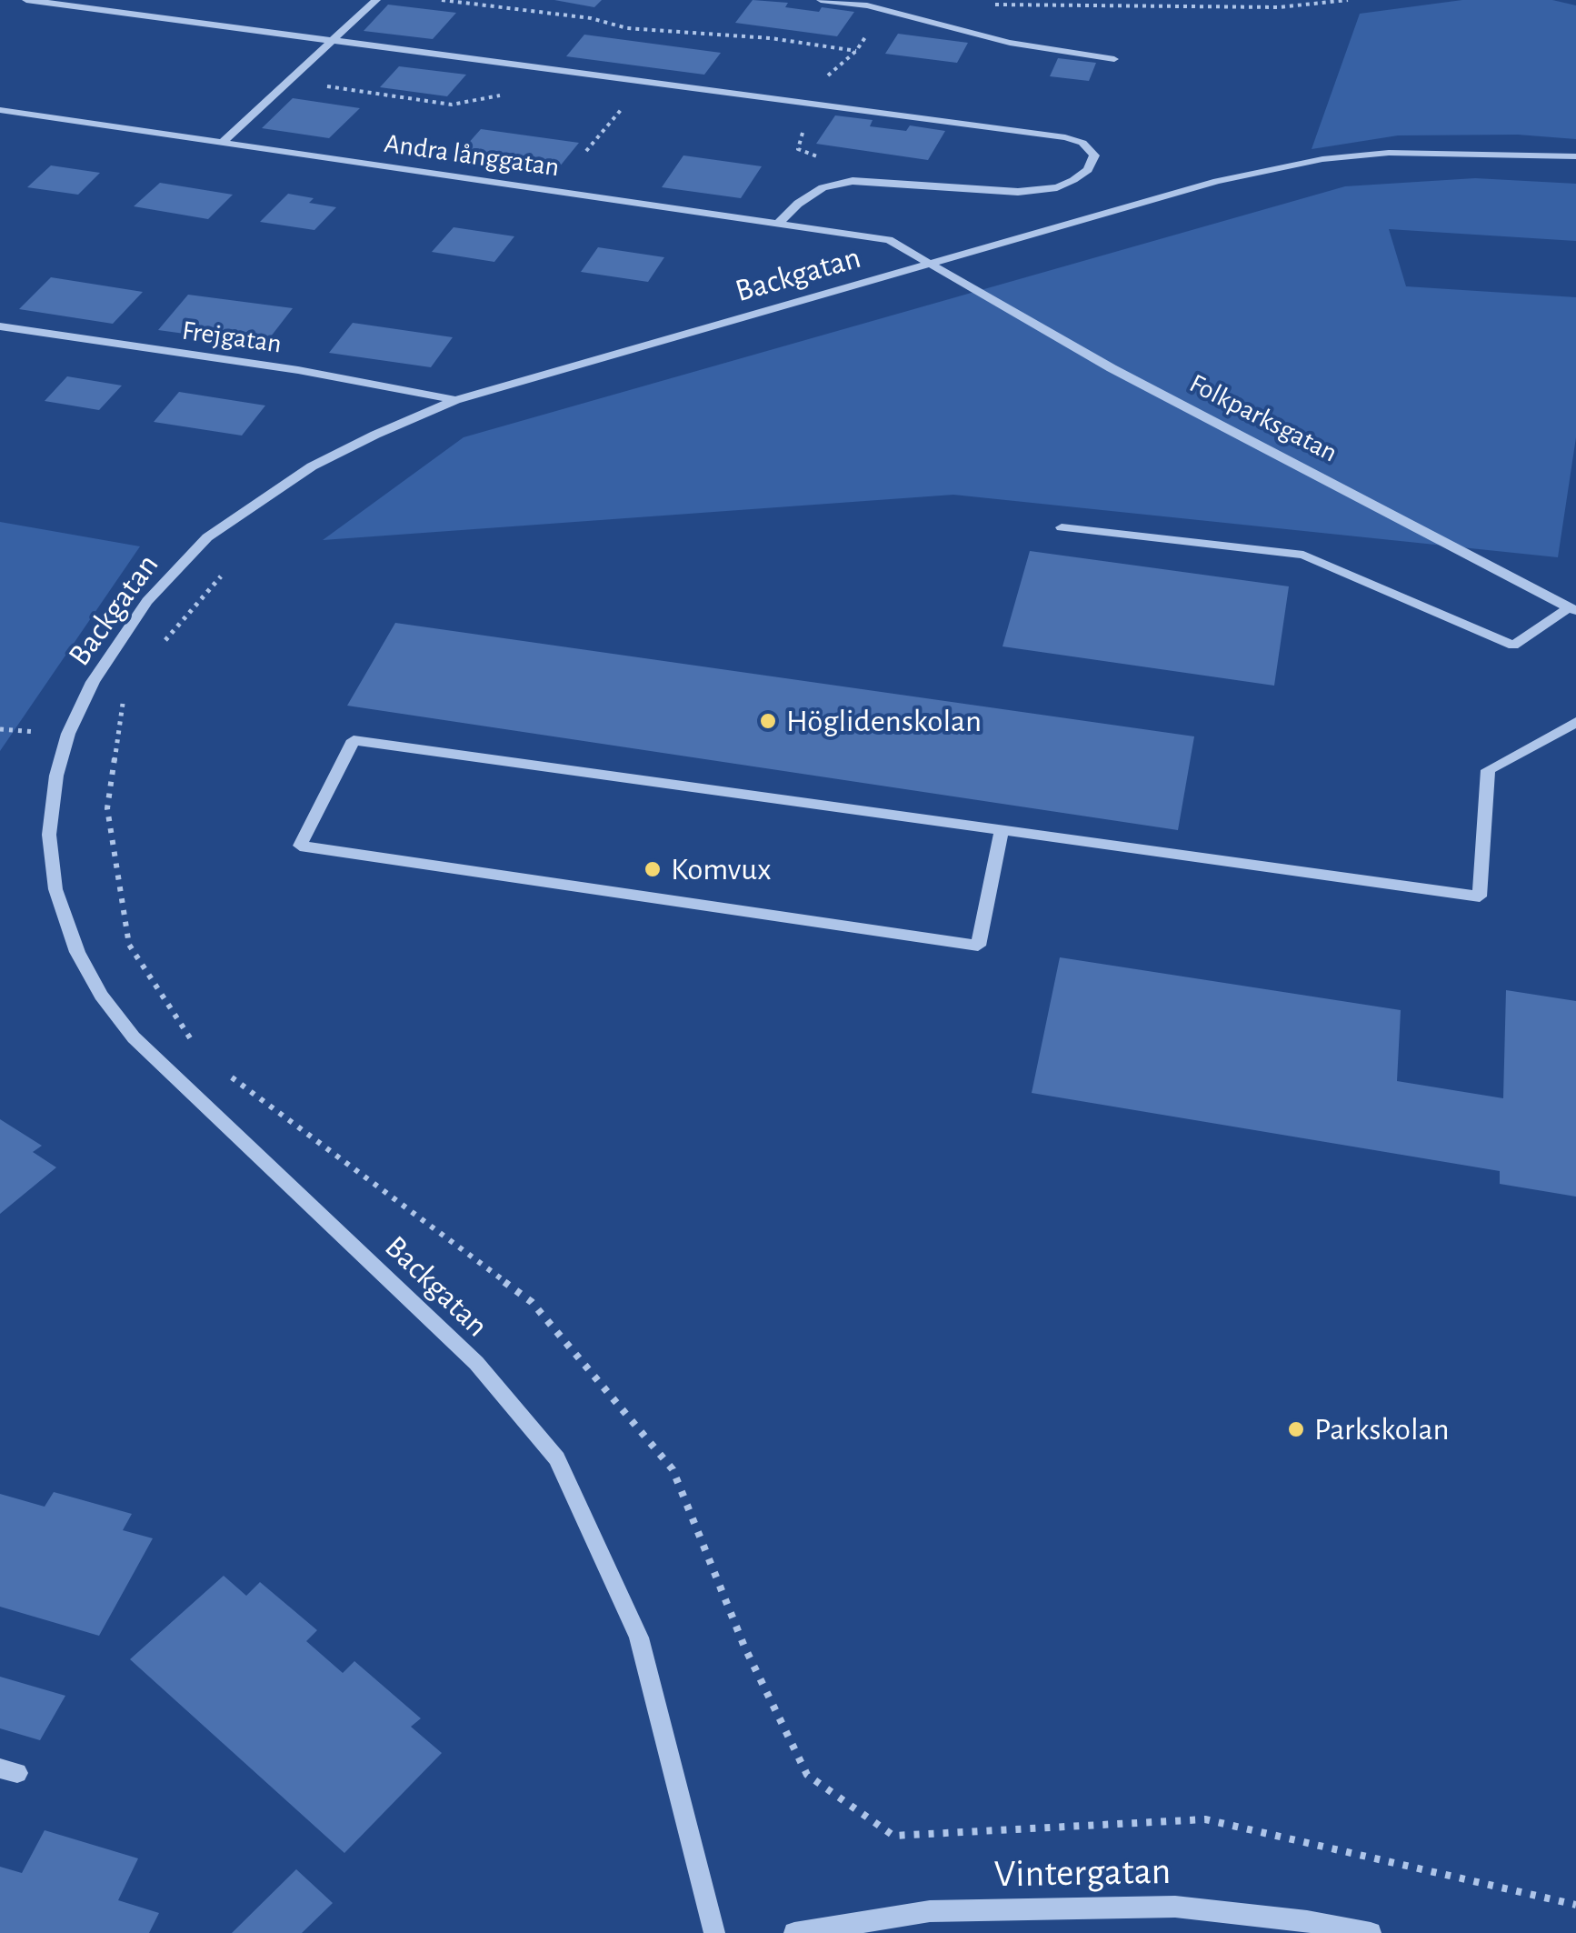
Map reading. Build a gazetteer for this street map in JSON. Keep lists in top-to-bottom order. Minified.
{"streets":{"street":["Andra långgatan","Backgatan","Frejgatan","Folkparksgatan","Vintergatan"]},"crossings":[["Andra långgatan","Backgatan"],["Andra långgatan","Folkparksgatan"],["Backgatan","Frejgatan"],["Backgatan","Folkparksgatan"]],"places":["Höglidenskolan","Komvux","Parkskolan"]}
